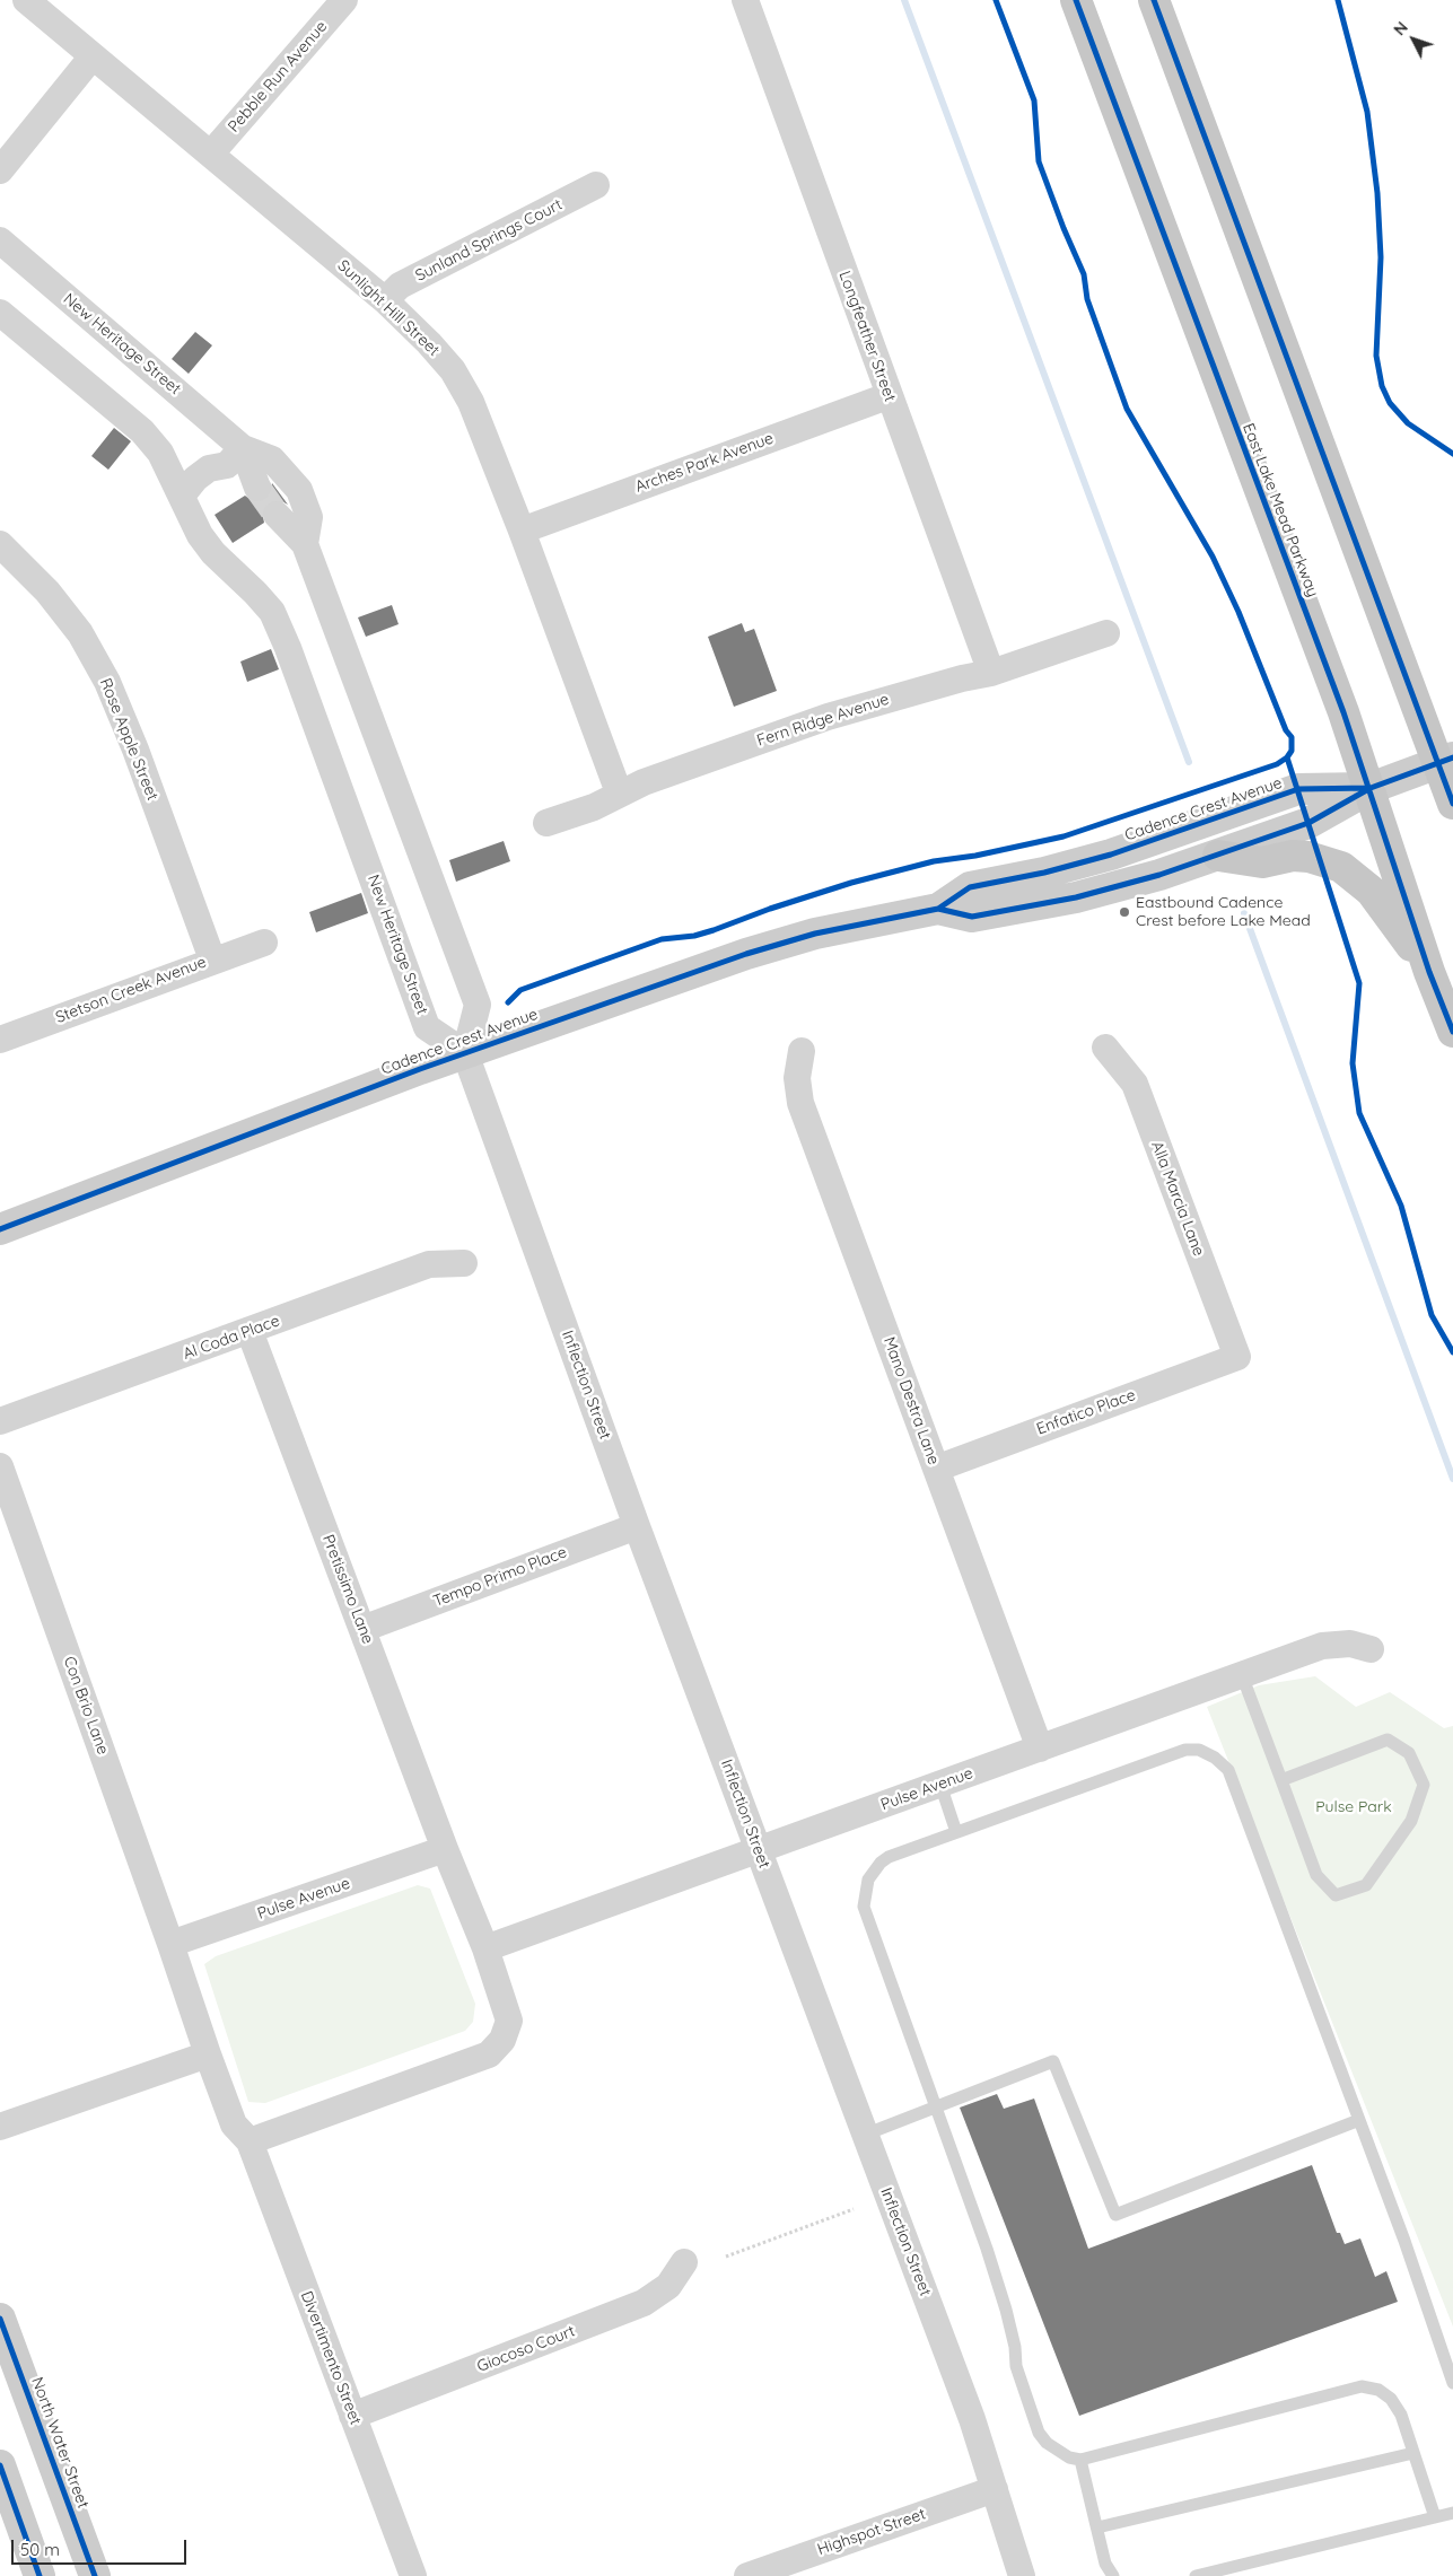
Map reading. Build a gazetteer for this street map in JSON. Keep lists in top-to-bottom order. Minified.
{"streets":{"main road":["East Lake Mead Parkway"],"street":["Pebble Run Avenue","Sunland Springs Court","Sunlight Hill Street","Longfeather Street","New Heritage Street","Arches Park Avenue","Fern Ridge Avenue","Rose Apple Street","Cadence Crest Avenue","Stetson Creek Avenue","Alla Marcia Lane","Al Coda Place","Inflection Street","Mano Destra Lane","Enfatico Place","Tempo Primo Place","Pretissimo Lane","Con Brio Lane","Pulse Avenue","Giocoso Court","Divertimento Street","North Water Street","Highspot Street"]},"crossings":[["Pebble Run Avenue","Sunlight Hill Street"],["Sunland Springs Court","Sunlight Hill Street"],["Sunlight Hill Street","Arches Park Avenue"],["Sunlight Hill Street","Fern Ridge Avenue"],["Longfeather Street","Arches Park Avenue"],["Longfeather Street","Fern Ridge Avenue"],["New Heritage Street","Cadence Crest Avenue"],["New Heritage Street","Inflection Street"],["East Lake Mead Parkway","Cadence Crest Avenue"],["Rose Apple Street","Stetson Creek Avenue"],["Cadence Crest Avenue","Inflection Street"],["Alla Marcia Lane","Enfatico Place"],["Al Coda Place","Pretissimo Lane"],["Inflection Street","Tempo Primo Place"],["Inflection Street","Pulse Avenue"],["Inflection Street","Highspot Street"],["Mano Destra Lane","Enfatico Place"],["Mano Destra Lane","Pulse Avenue"],["Tempo Primo Place","Pretissimo Lane"],["Pretissimo Lane","Pulse Avenue"],["Con Brio Lane","Pulse Avenue"],["Giocoso Court","Divertimento Street"]],"parks":["Pulse Park"],"places":["Eastbound Cadence Crest before Lake Mead"],"scale_bar":"50 m","north":"top left"}
